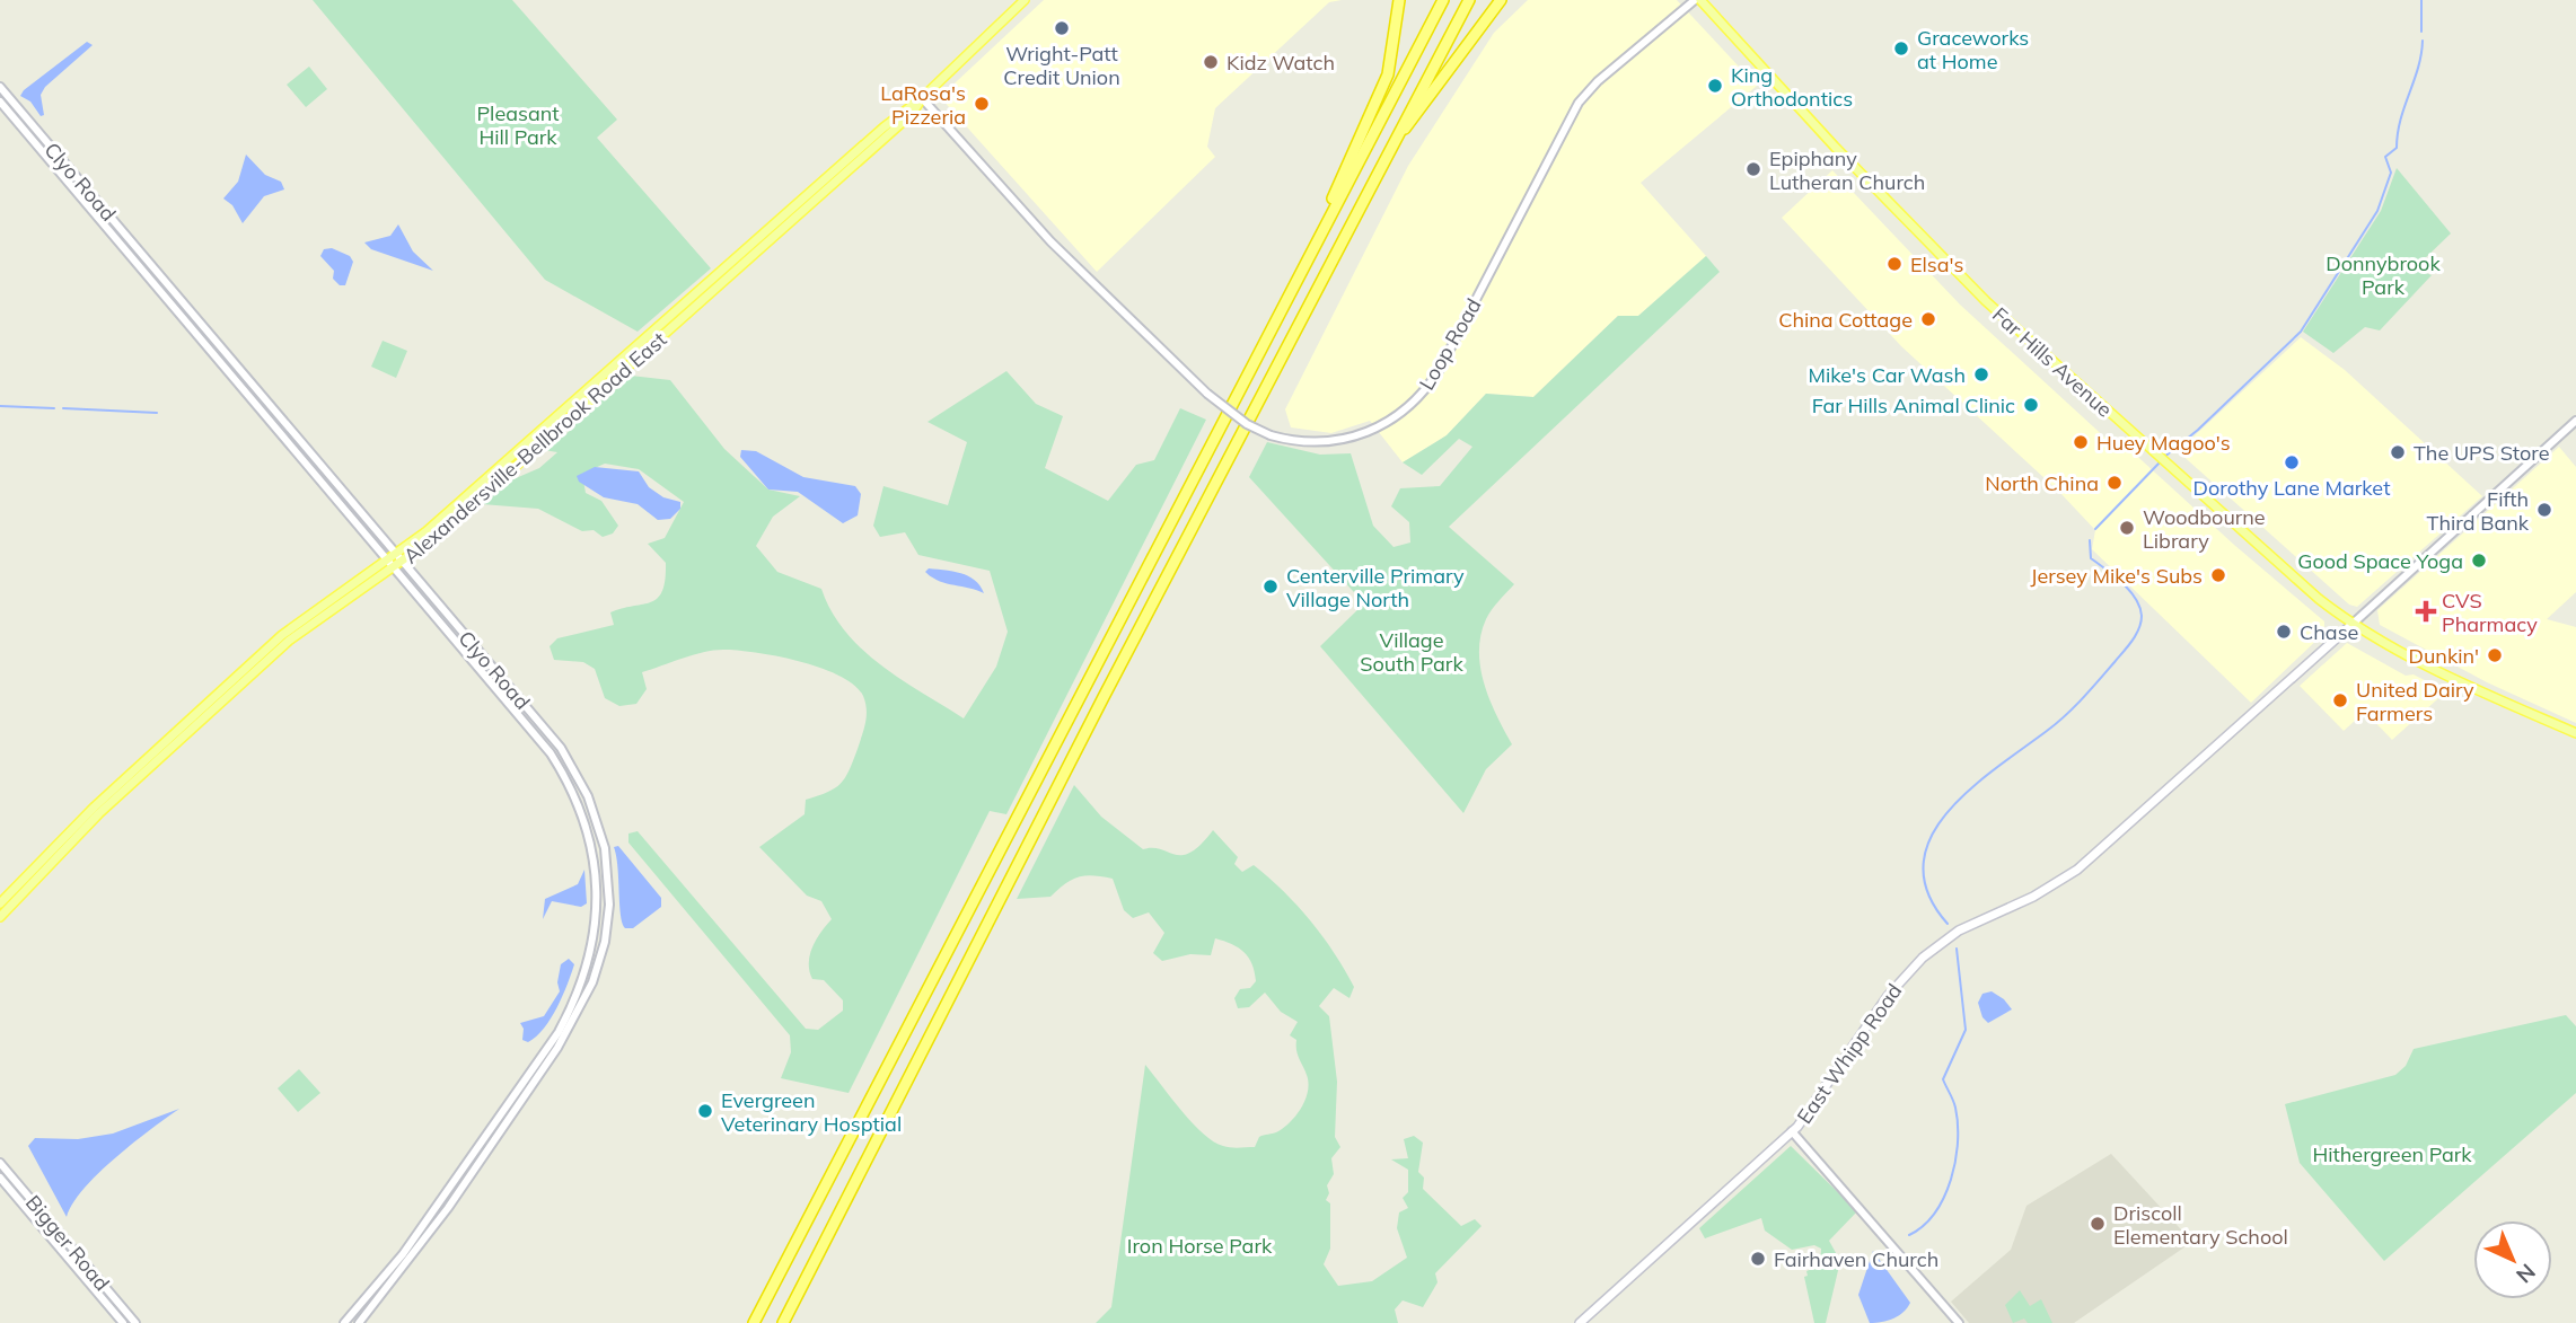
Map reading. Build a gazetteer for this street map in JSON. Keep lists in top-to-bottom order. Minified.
{"streets":{"main road":["Far Hills Avenue","Alexandersville-Bellbrook Road East","East Whipp Road"],"street":["Clyo Road","Loop Road","Bigger Road"]},"crossings":[["Clyo Road","Alexandersville-Bellbrook Road East"],["Loop Road","Far Hills Avenue"],["Loop Road","Alexandersville-Bellbrook Road East"],["Far Hills Avenue","East Whipp Road"]],"parks":["Pleasant Hill Park","Donnybrook Park","Village South Park","Hithergreen Park","Iron Horse Park"],"places":{"other":["Wright-Patt Credit Union","Graceworks at Home","Kidz Watch","King Orthodontics","LaRosa's Pizzeria","Epiphany Lutheran Church","Elsa's","China Cottage","Mike's Car Wash","Far Hills Animal Clinic","Huey Magoo's","The UPS Store","Dorothy Lane Market","North China","Fifth Third Bank","Woodbourne Library","Good Space Yoga","Jersey Mike's Subs","Centerville Primary Village North","Chase","Dunkin'","United Dairy Farmers","Evergreen Veterinary Hosptial","Driscoll Elementary School","Fairhaven Church"],"health":["CVS Pharmacy"]},"north":"bottom right"}
